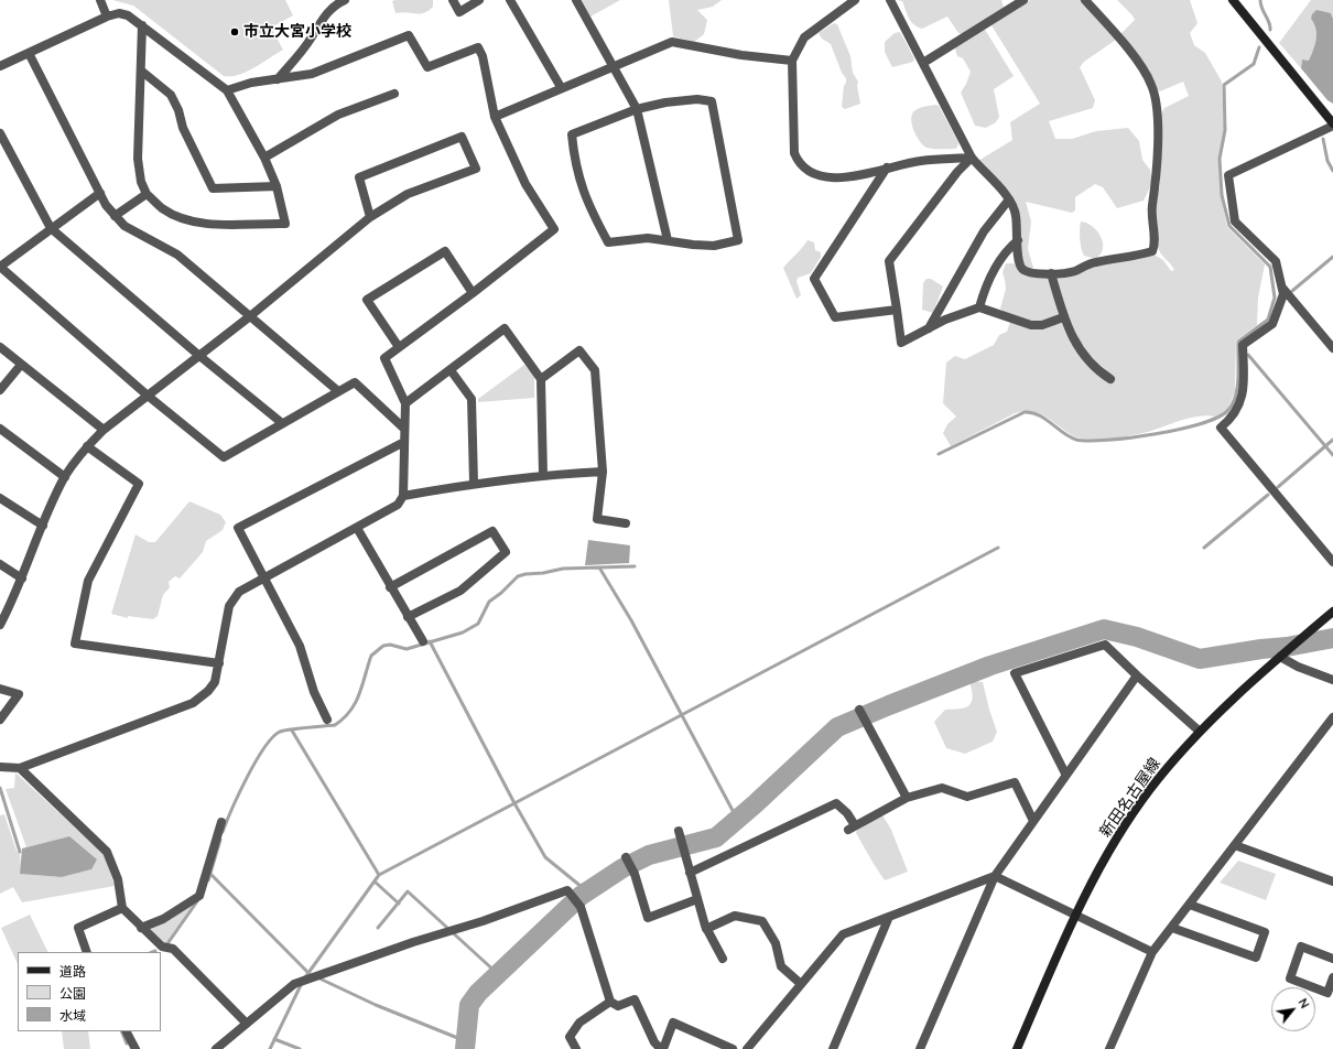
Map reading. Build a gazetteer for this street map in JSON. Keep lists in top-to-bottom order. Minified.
{"streets":{"main road":["新田名古屋線"]},"places":["市立大宮小学校"],"legend":["道路","公園","水域"],"north":"top right"}
